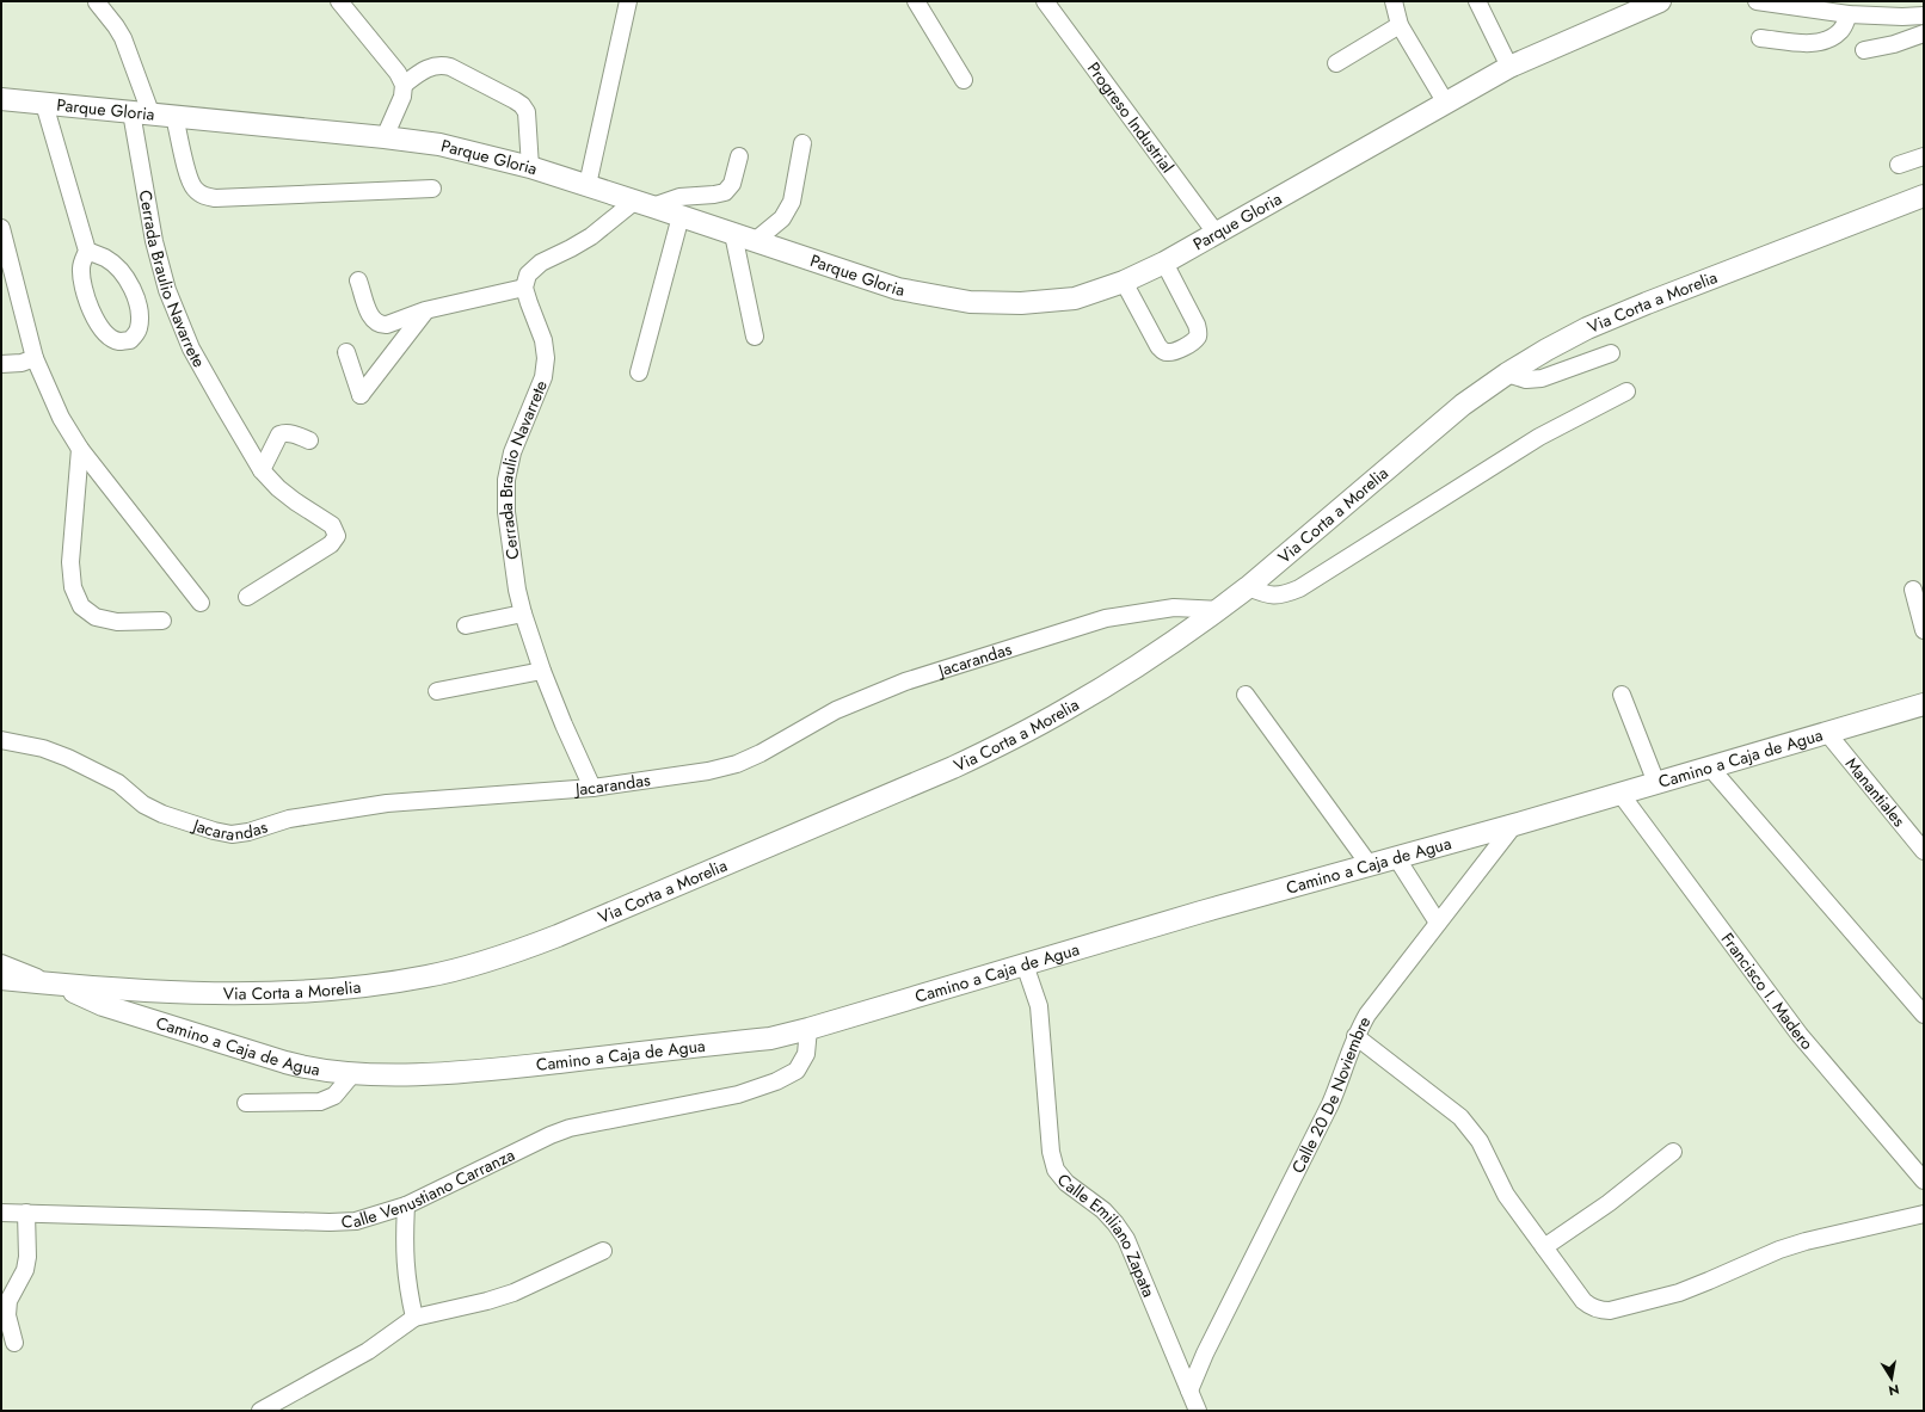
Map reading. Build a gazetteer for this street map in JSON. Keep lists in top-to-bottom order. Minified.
{"streets":{"main road":["Parque Gloria","Via Corta a Morelia","Camino a Caja de Agua"],"street":["Progreso Industrial","Cerrada Braulio Navarrete","Jacarandas","Manantiales","Francisco I. Madero","Calle 20 De Noviembre","Calle Venustiano Carranza","Calle Emiliano Zapata"]},"crossings":[["Parque Gloria","Progreso Industrial"],["Parque Gloria","Cerrada Braulio Navarrete"],["Cerrada Braulio Navarrete","Jacarandas"],["Via Corta a Morelia","Jacarandas"],["Via Corta a Morelia","Camino a Caja de Agua"],["Camino a Caja de Agua","Manantiales"],["Camino a Caja de Agua","Francisco I. Madero"],["Camino a Caja de Agua","Calle 20 De Noviembre"],["Camino a Caja de Agua","Calle Venustiano Carranza"],["Camino a Caja de Agua","Calle Emiliano Zapata"],["Calle 20 De Noviembre","Calle Emiliano Zapata"]],"north":"bottom"}
